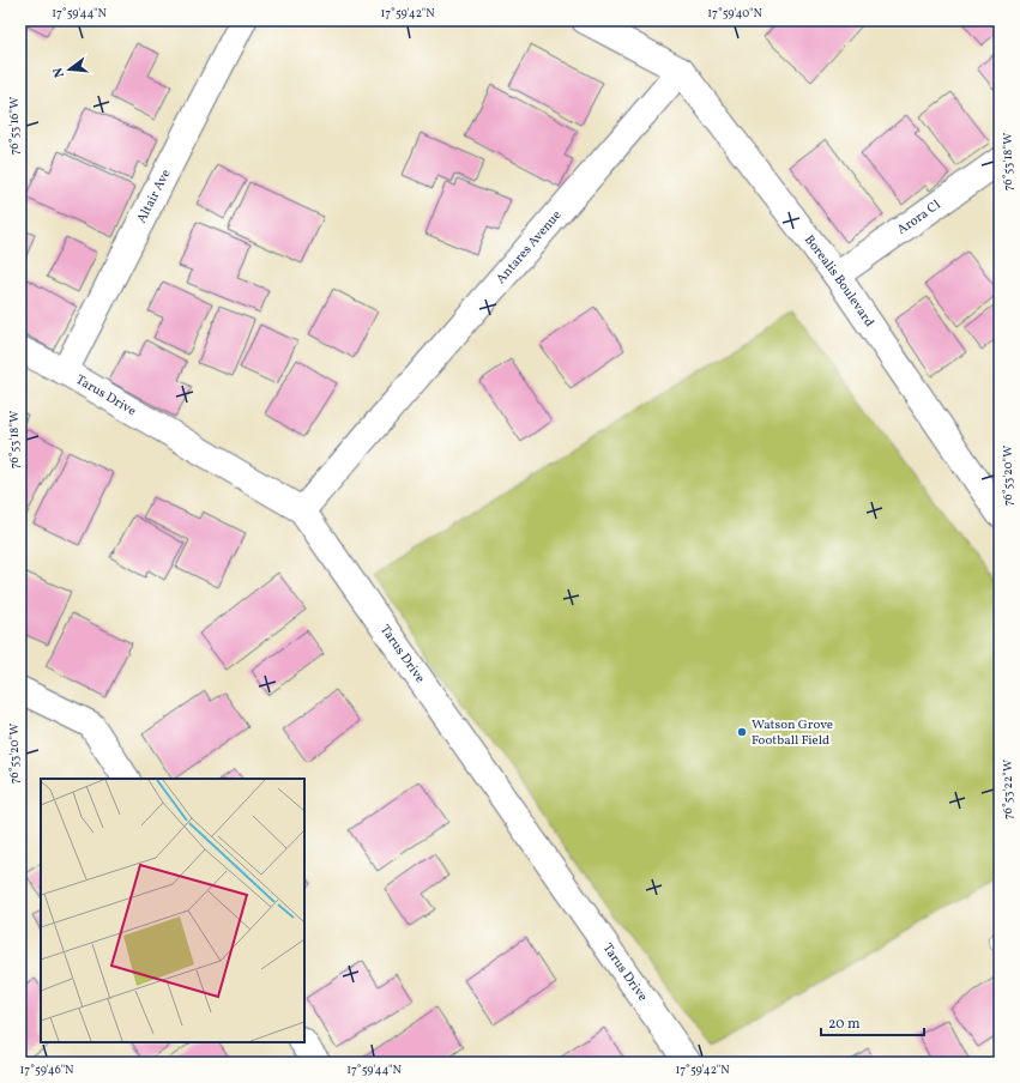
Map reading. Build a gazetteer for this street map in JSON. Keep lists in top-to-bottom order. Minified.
{"streets":{"street":["Altair Ave","Arora Cl","Antares Avenue","Borealis Boulevard","Tarus Drive"]},"crossings":[["Altair Ave","Tarus Drive"],["Arora Cl","Borealis Boulevard"],["Antares Avenue","Borealis Boulevard"],["Antares Avenue","Tarus Drive"]],"places":["Watson Grove Football Field"],"scale_bar":"20 m","north":"left","coordinates":["17°59'44\"N","17°59'42\"N","17°59'40\"N","76°53'16\"W","76°53'18\"W","76°53'20\"W","76°53'22\"W","17°59'46\"N"]}
